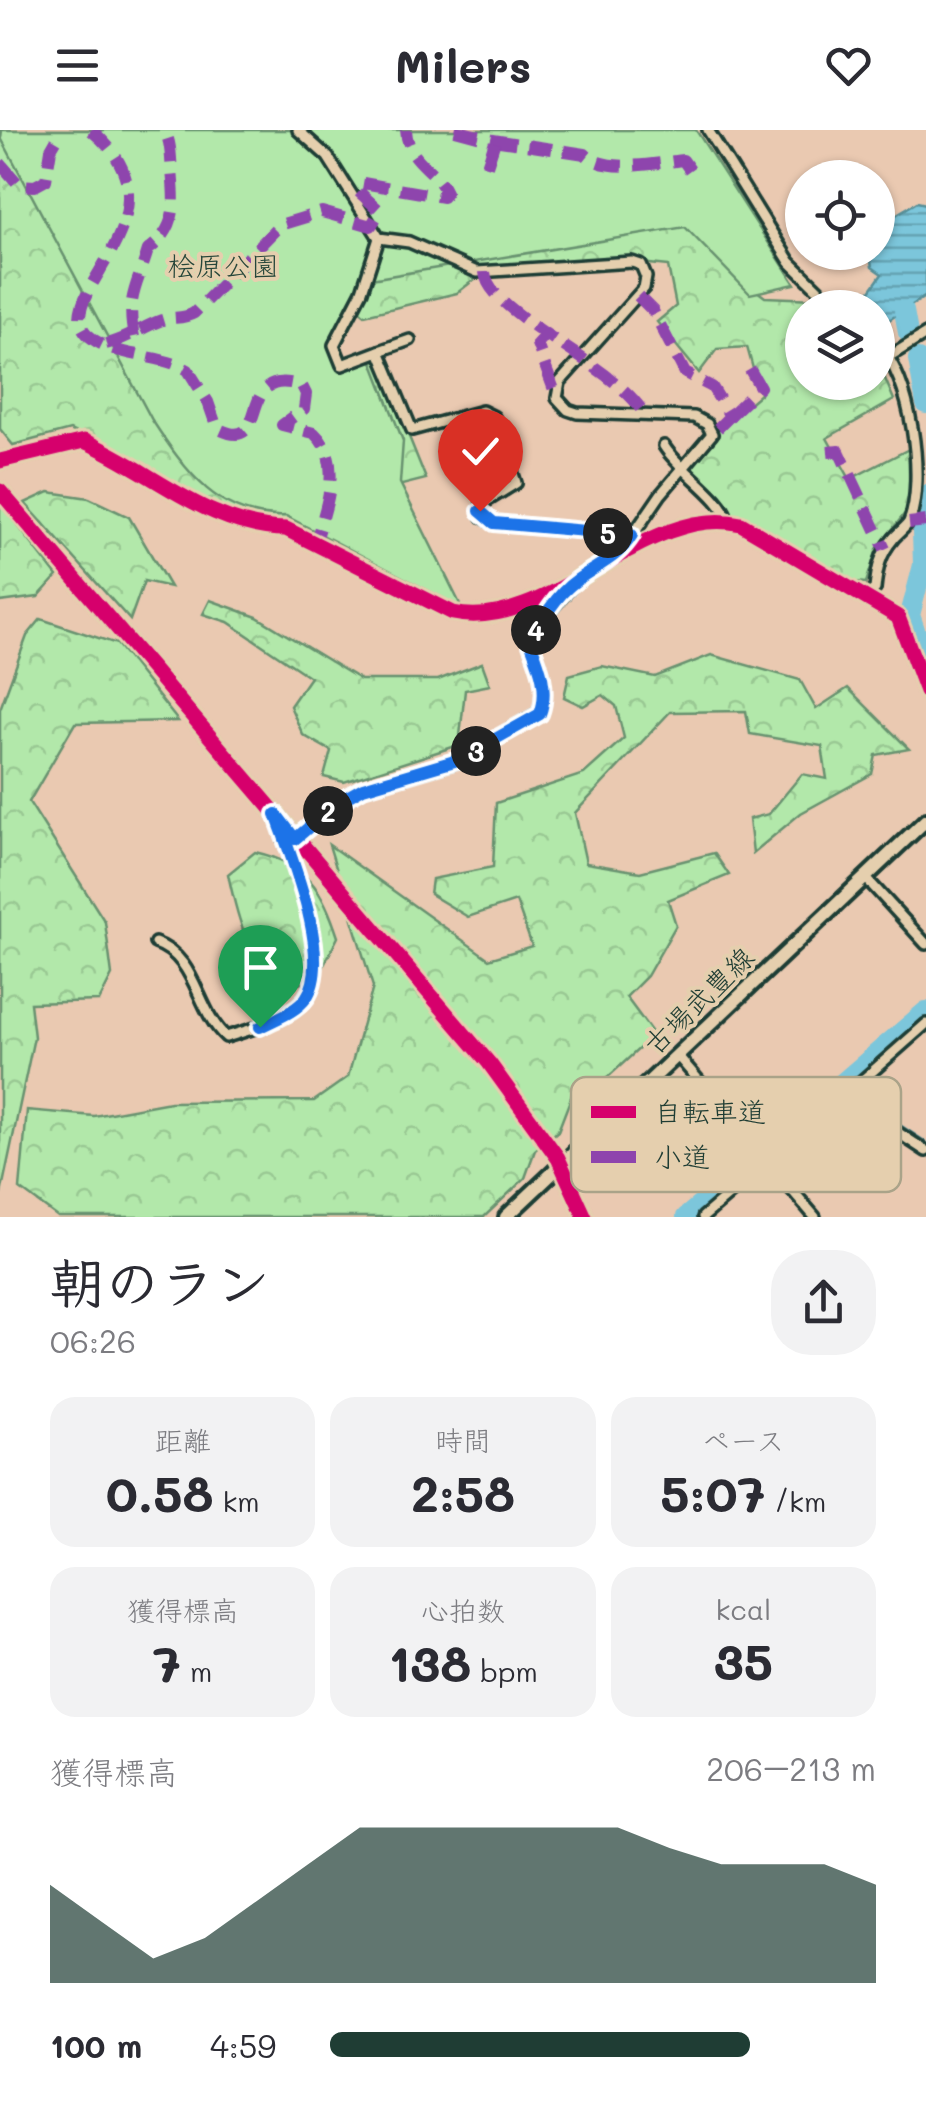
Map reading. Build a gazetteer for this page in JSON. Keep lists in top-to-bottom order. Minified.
{"streets":{"main road":["古場武豊線"]},"parks":["桧原公園"],"legend":["自転車道","小道"],"page":{"header":"Milers","pins":["5","4","3","2"],"heading":["朝のラン","06:26"],"stats":[["距離","0.58 km"],["時間","2:58"],["ペース","5:07 /km"],["獲得標高","7 m"],["心拍数","138 bpm"],["kcal","35"]],"chart":["獲得標高","206–213 m"],"list":[{"name":"100 m","note":"4:59"}]}}
